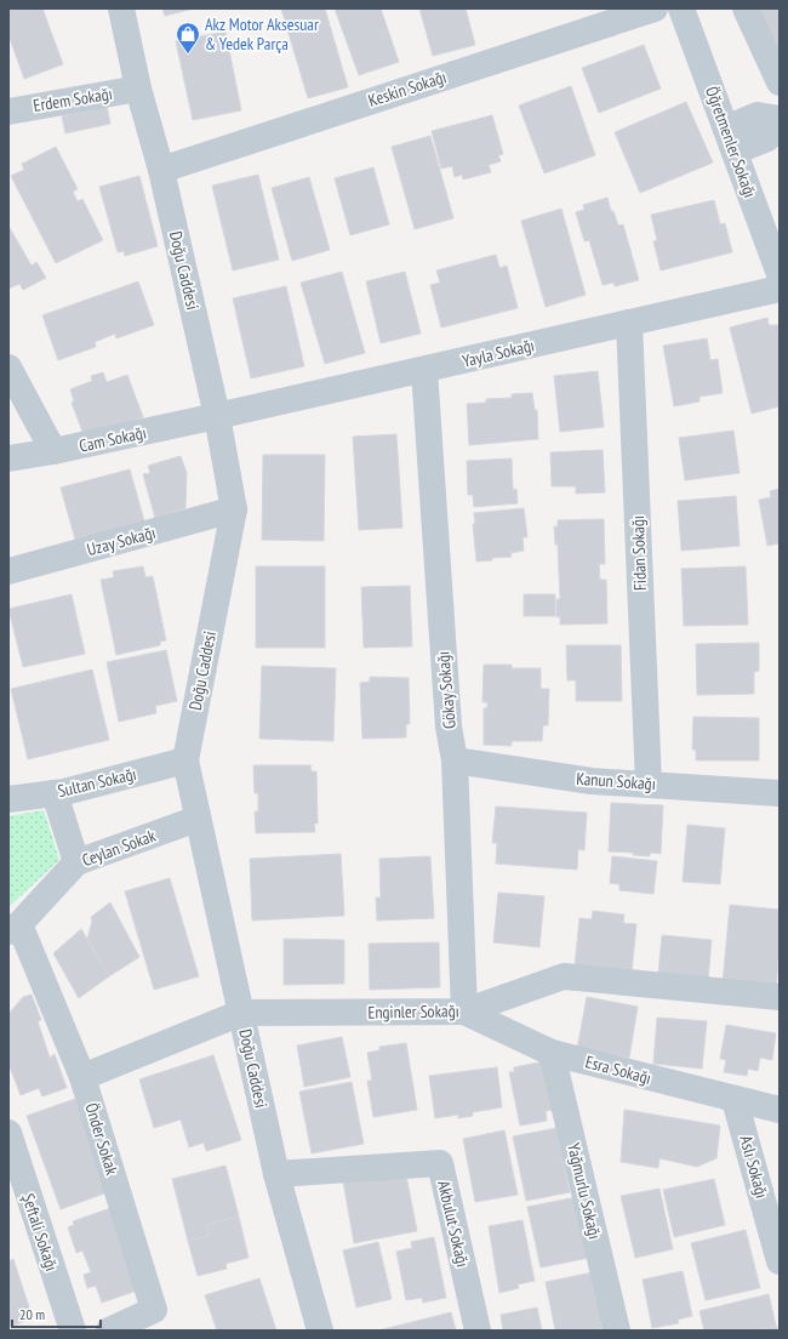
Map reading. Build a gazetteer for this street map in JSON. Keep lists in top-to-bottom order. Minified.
{"streets":{"street":["Keskin Sokağı","Erdem Sokağı","Öğretmenler Sokağı","Doğu Caddesi","Yayla Sokağı","Cam Sokağı","Uzay Sokağı","Fidan Sokağı","Gökay Sokağı","Kanun Sokağı","Sultan Sokağı","Ceylan Sokak","Enginler Sokağı","Esra Sokağı","Önder Sokak","Aslı Sokağı","Yağmurlu Sokağı","Akbulut Sokağı","Şeftali Sokağı"]},"crossings":[["Keskin Sokağı","Doğu Caddesi"],["Erdem Sokağı","Doğu Caddesi"],["Doğu Caddesi","Yayla Sokağı"],["Doğu Caddesi","Cam Sokağı"],["Doğu Caddesi","Uzay Sokağı"],["Doğu Caddesi","Sultan Sokağı"],["Doğu Caddesi","Ceylan Sokak"],["Doğu Caddesi","Enginler Sokağı"],["Doğu Caddesi","Akbulut Sokağı"],["Yayla Sokağı","Cam Sokağı"],["Yayla Sokağı","Fidan Sokağı"],["Yayla Sokağı","Gökay Sokağı"],["Fidan Sokağı","Kanun Sokağı"],["Gökay Sokağı","Kanun Sokağı"],["Gökay Sokağı","Enginler Sokağı"],["Gökay Sokağı","Esra Sokağı"],["Ceylan Sokak","Önder Sokak"],["Enginler Sokağı","Esra Sokağı"],["Enginler Sokağı","Önder Sokak"],["Esra Sokağı","Aslı Sokağı"],["Esra Sokağı","Yağmurlu Sokağı"]],"places":{"shop":["Akz Motor Aksesuar & Yedek Parça"]},"scale_bar":"20 m"}
